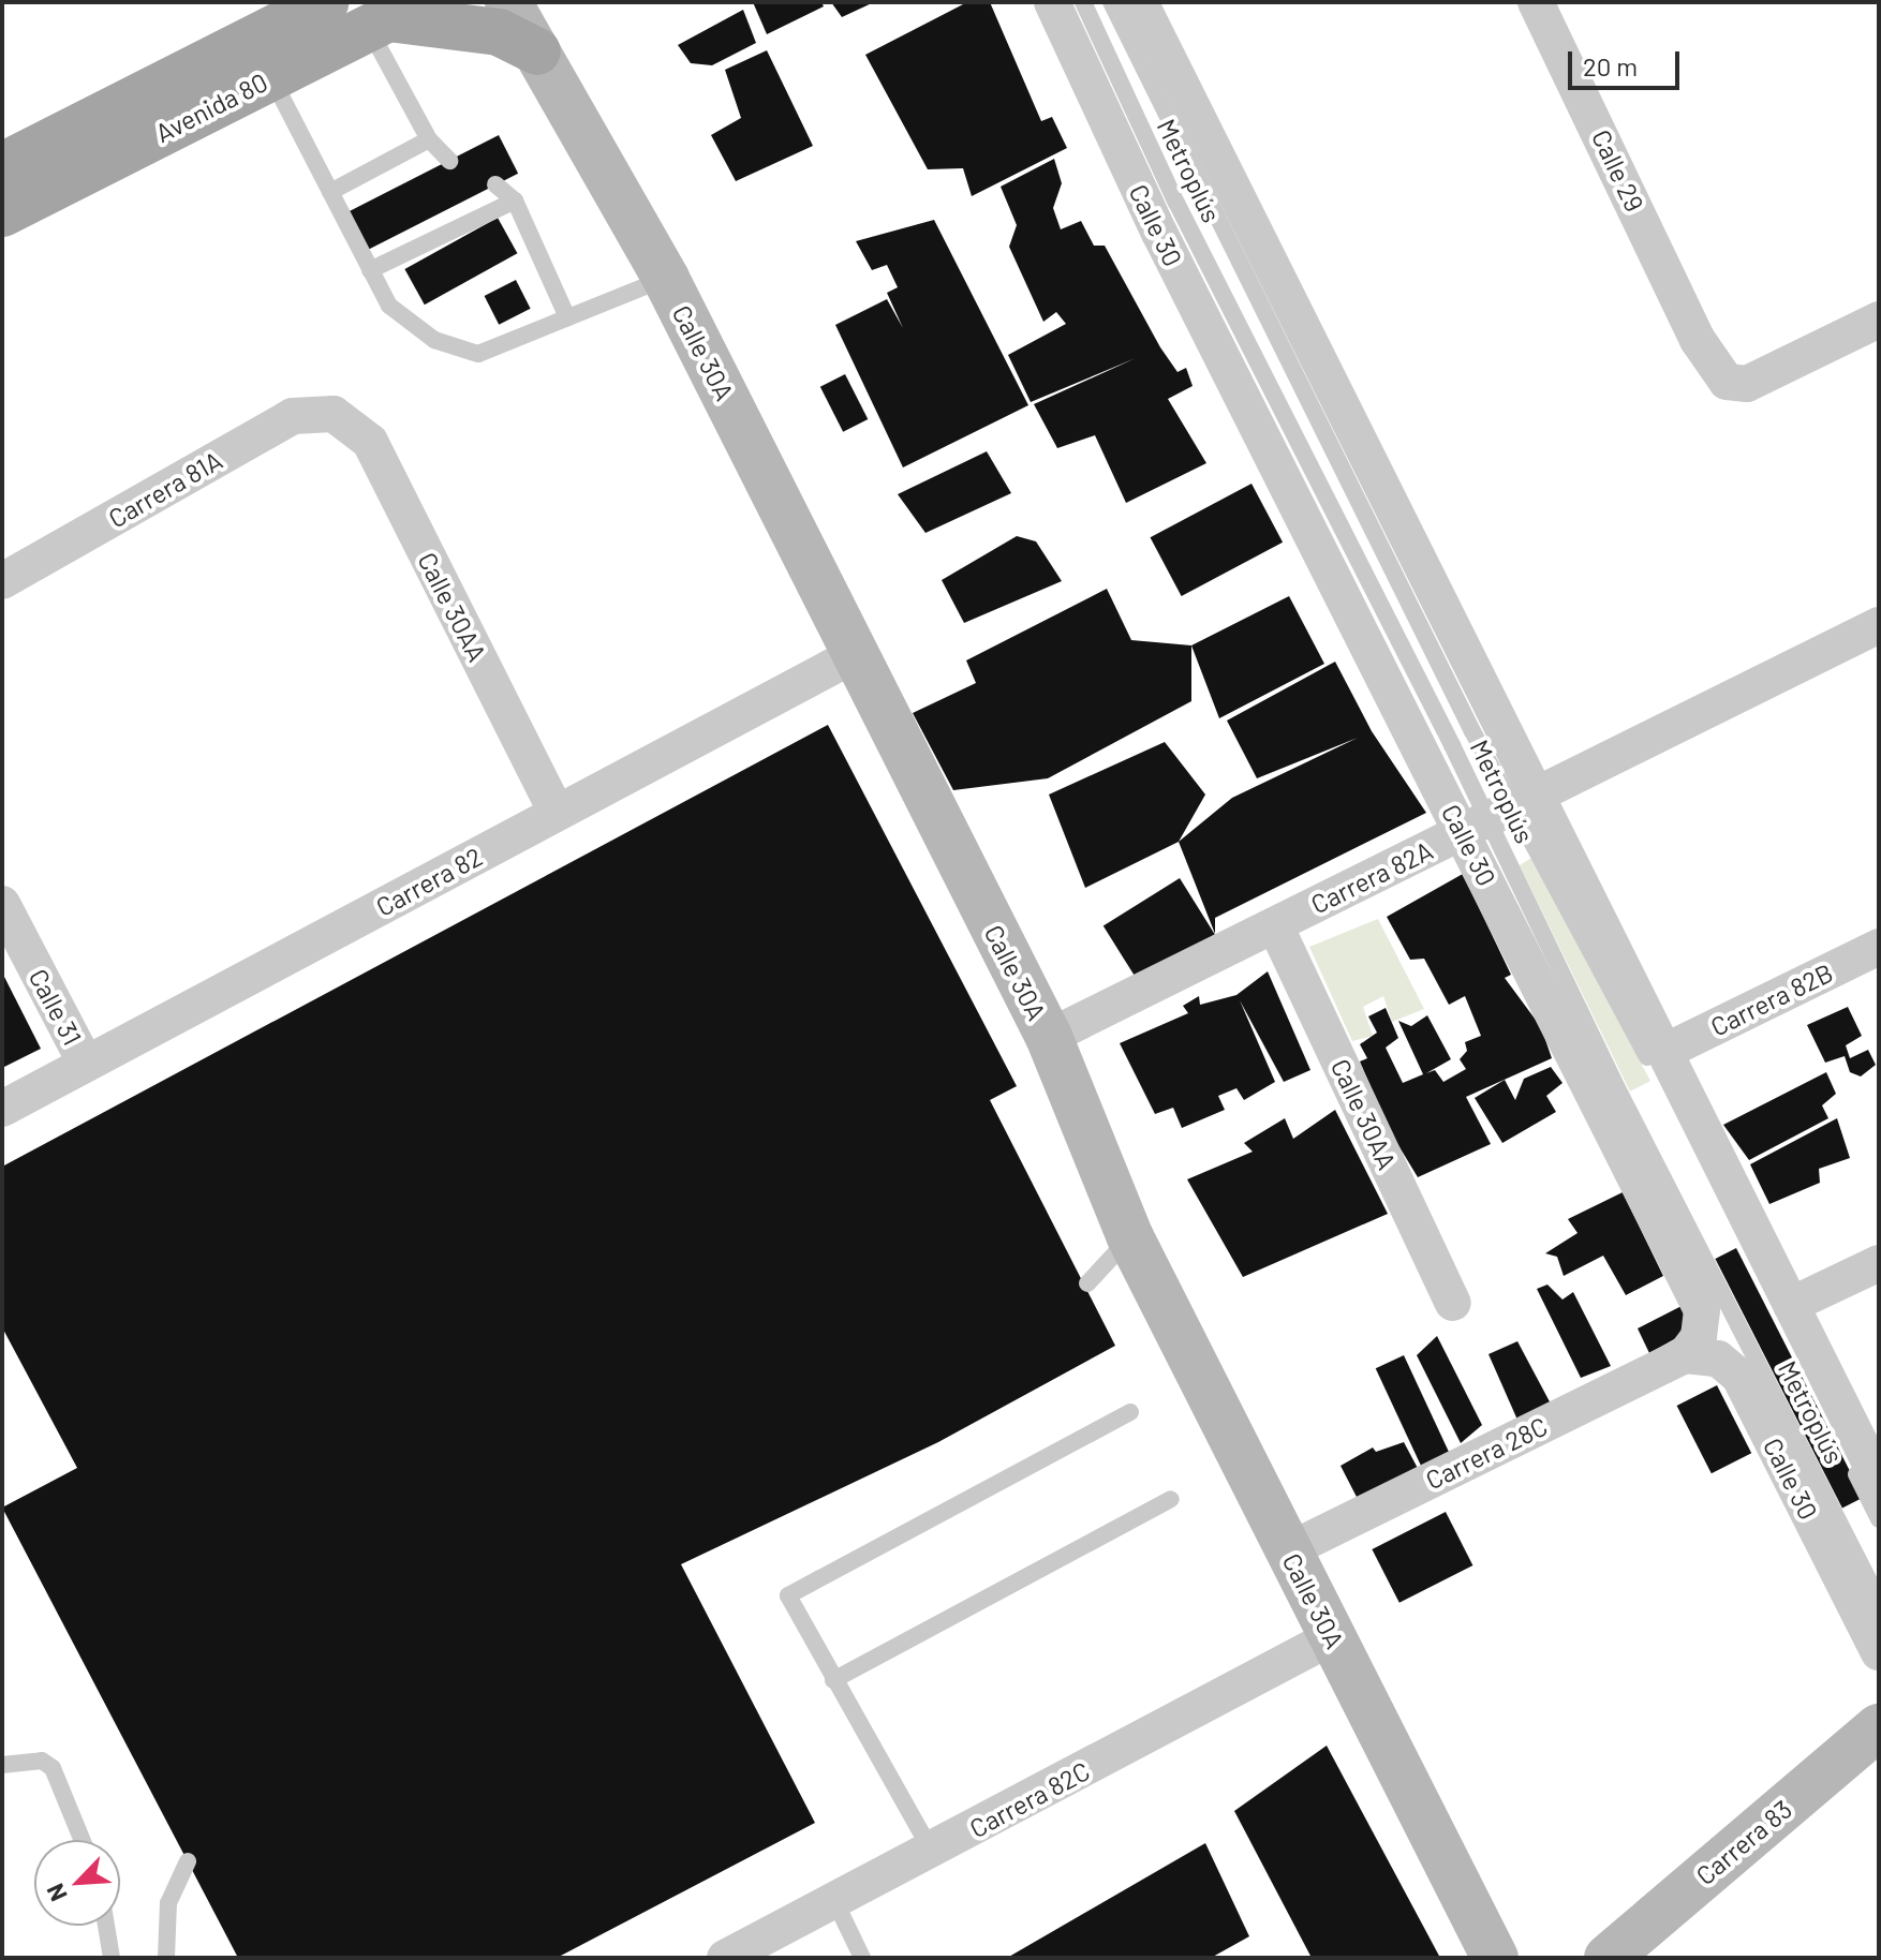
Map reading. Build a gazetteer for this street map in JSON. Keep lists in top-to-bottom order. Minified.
{"streets":{"main road":["Avenida 80"],"street":["Calle 29","Calle 30","Calle 30A","Carrera 81A","Calle 30AA","Carrera 82A","Carrera 82","Carrera 82B","Calle 31","Carrera 28C","Carrera 82C","Carrera 83"],"lane":["Metroplús"]},"crossings":[["Metroplús","Calle 30"],["Metroplús","Carrera 82A"],["Calle 30","Carrera 82A"],["Calle 30","Carrera 82B"],["Calle 30","Carrera 28C"],["Calle 30A","Carrera 82A"],["Calle 30A","Carrera 82"],["Calle 30A","Carrera 28C"],["Calle 30A","Carrera 82C"],["Carrera 81A","Calle 30AA"],["Calle 30AA","Carrera 82A"],["Calle 30AA","Carrera 82"],["Carrera 82","Calle 31"]],"scale_bar":"20 m","north":"bottom left"}
